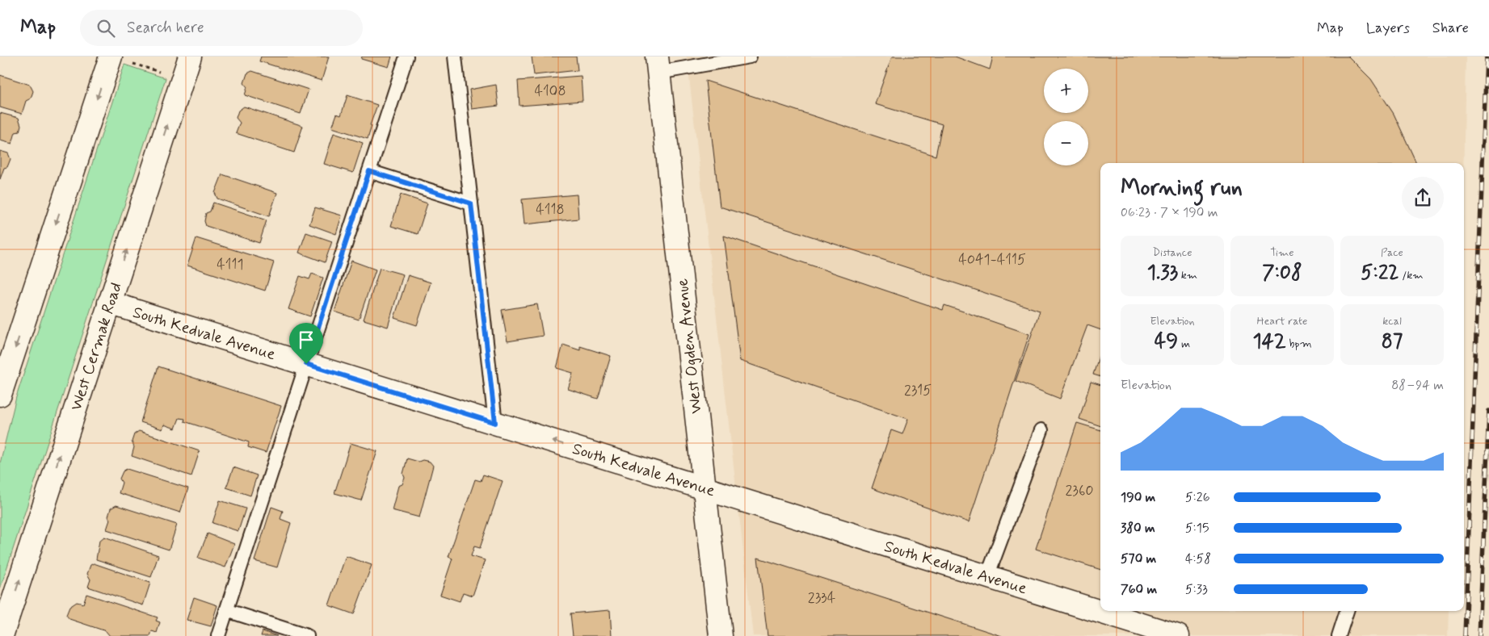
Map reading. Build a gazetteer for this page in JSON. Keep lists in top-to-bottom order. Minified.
{"streets":{"main road":["South Kedvale Avenue","West Cermak Road","West Ogden Avenue"]},"crossings":[["South Kedvale Avenue","West Cermak Road"],["South Kedvale Avenue","West Ogden Avenue"]],"house_numbers":["4108","4118","4041-4115","4111","2315","2360","2334"],"page":{"header":"Map","search":"Search here","nav":["Map","Layers","Share"],"map_buttons":["+","−"],"heading":["Morning run","06:23 · 7 × 190 m"],"stats":[["Distance","1.33 km"],["Time","7:08"],["Pace","5:22 /km"],["Elevation","49 m"],["Heart rate","142 bpm"],["kcal","87"]],"chart":["Elevation","88–94 m"],"list":[{"name":"190 m","note":"5:26"},{"name":"380 m","note":"5:15"},{"name":"570 m","note":"4:58"},{"name":"760 m","note":"5:33"}]}}
